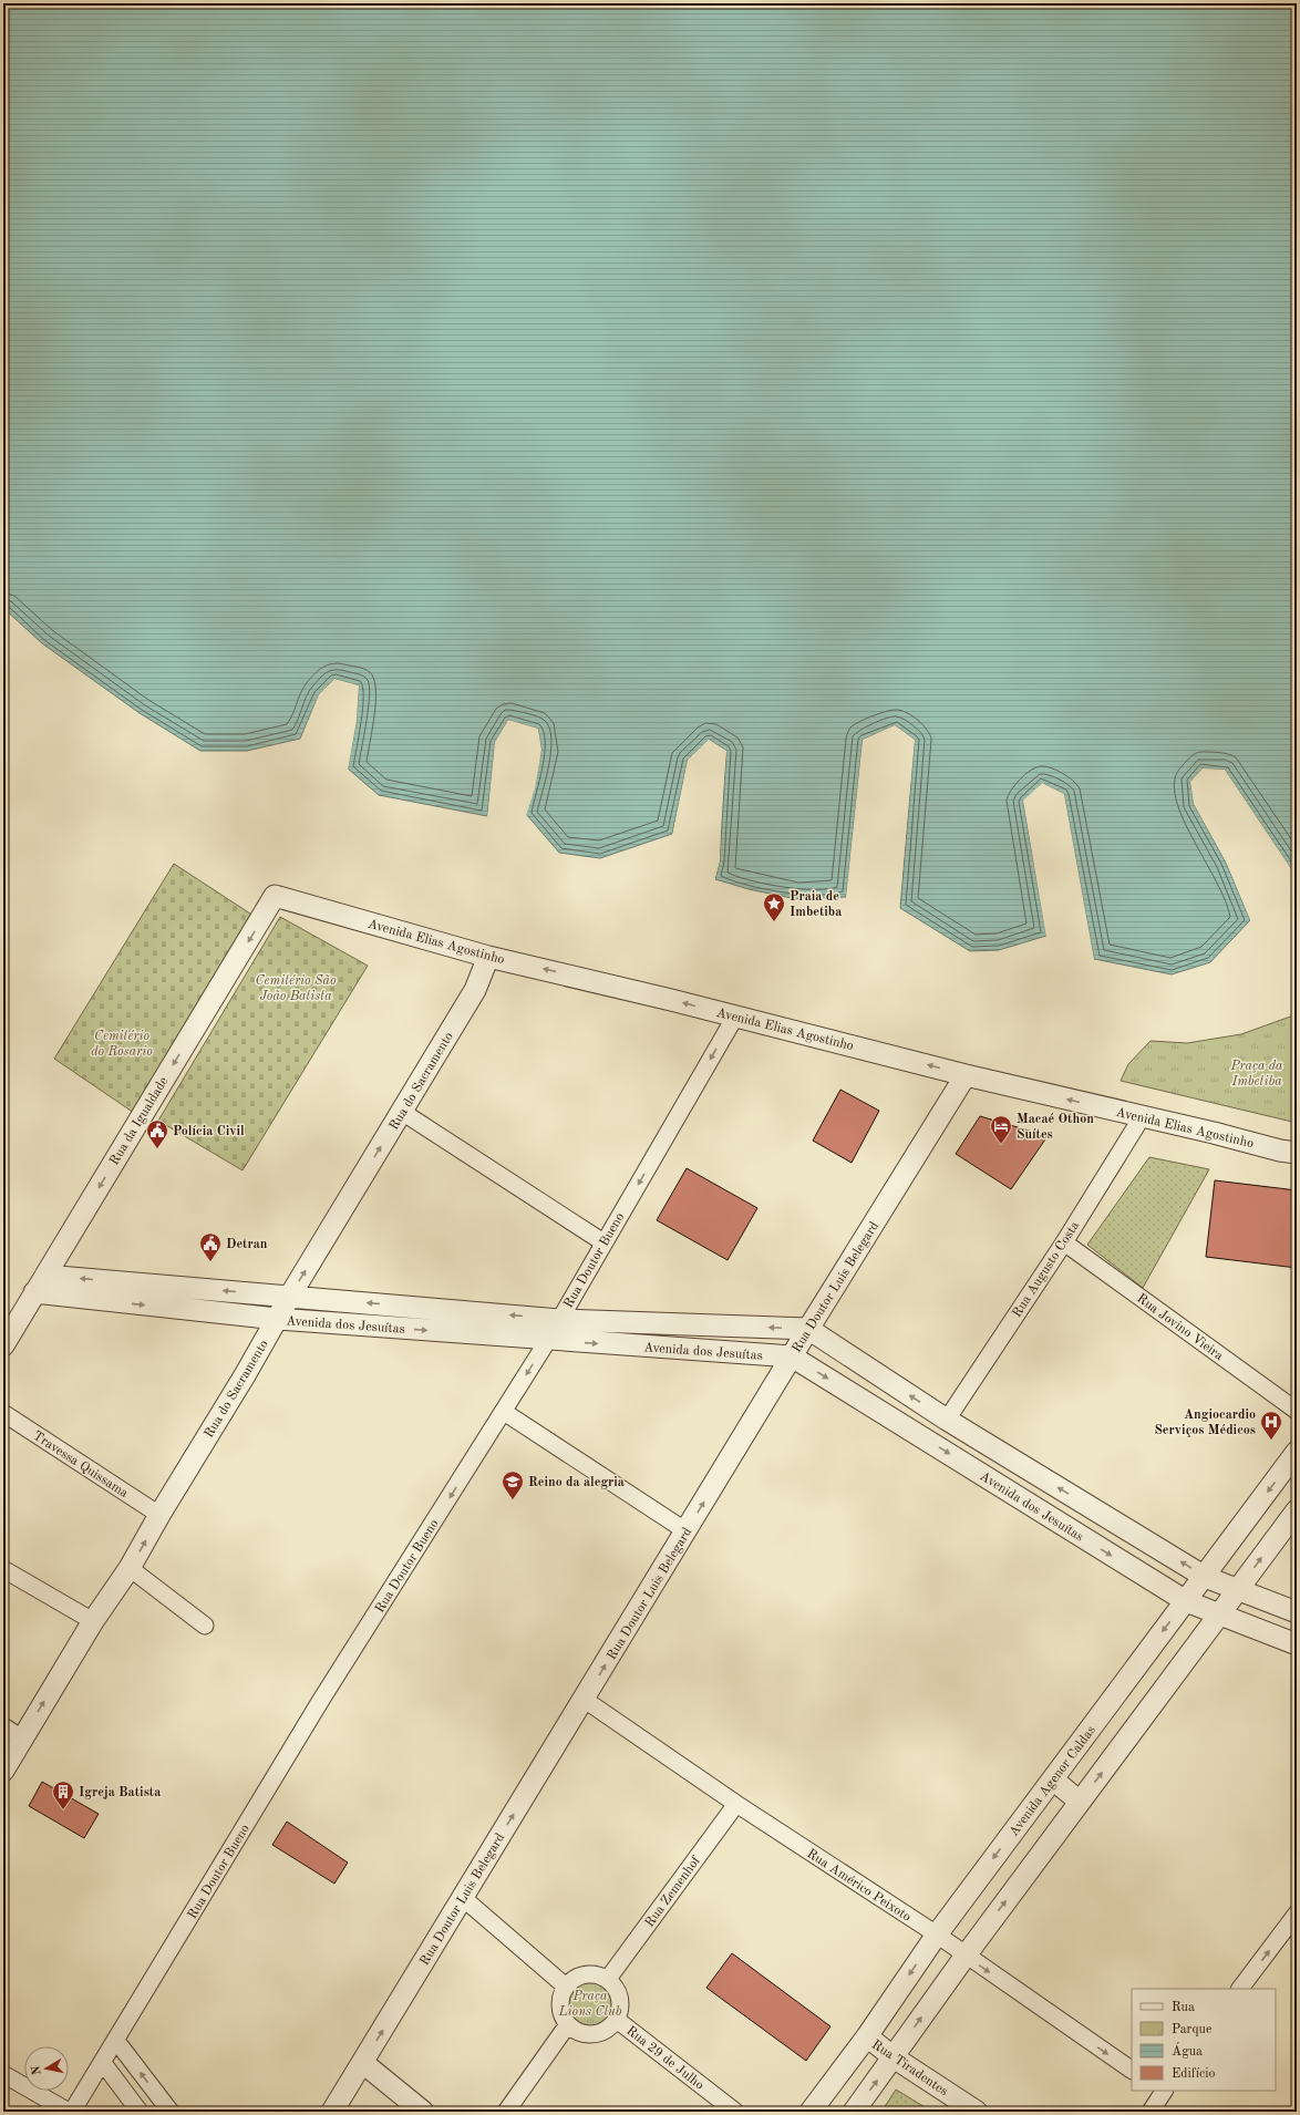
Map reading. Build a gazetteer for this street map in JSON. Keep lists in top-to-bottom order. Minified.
{"streets":{"street":["Avenida Elias Agostinho","Rua do Sacramento","Rua da Igualdade","Rua Doutor Bueno","Rua Augusto Costa","Rua Doutor Luis Belegard","Avenida dos Jesuítas","Rua Jovino Vieira","Travessa Quissama","Avenida Agenor Caldas","Rua Américo Peixoto","Rua Zemenhof","Rua 29 de Julho","Rua Tiradentes"]},"crossings":[["Avenida Elias Agostinho","Rua do Sacramento"],["Avenida Elias Agostinho","Rua da Igualdade"],["Avenida Elias Agostinho","Rua Doutor Bueno"],["Avenida Elias Agostinho","Rua Augusto Costa"],["Avenida Elias Agostinho","Rua Doutor Luis Belegard"],["Rua do Sacramento","Avenida dos Jesuítas"],["Rua do Sacramento","Travessa Quissama"],["Rua da Igualdade","Avenida dos Jesuítas"],["Rua Doutor Bueno","Avenida dos Jesuítas"],["Rua Augusto Costa","Rua Jovino Vieira"],["Rua Doutor Luis Belegard","Avenida dos Jesuítas"],["Rua Doutor Luis Belegard","Rua Américo Peixoto"],["Avenida dos Jesuítas","Avenida Agenor Caldas"],["Avenida Agenor Caldas","Rua Américo Peixoto"],["Avenida Agenor Caldas","Rua Tiradentes"],["Rua Américo Peixoto","Rua Zemenhof"],["Rua Zemenhof","Rua 29 de Julho"]],"one_way":["Avenida Elias Agostinho","Rua do Sacramento","Rua da Igualdade","Rua Doutor Bueno","Rua Doutor Luis Belegard"],"parks":["Cemitério São João Batista","Cemitério do Rosario","Praça da Imbetiba","Praça Lions Club"],"places":{"place":["Praia de Imbetiba"],"hotel":["Macaé Othon Suítes"],"public building":["Polícia Civil","Detran"],"hospital":["Angiocardio Serviços Médicos"],"school or university":["Reino da alegria"],"building":["Igreja Batista"]},"legend":["Rua","Parque","Água","Edifício"],"north":"left"}
